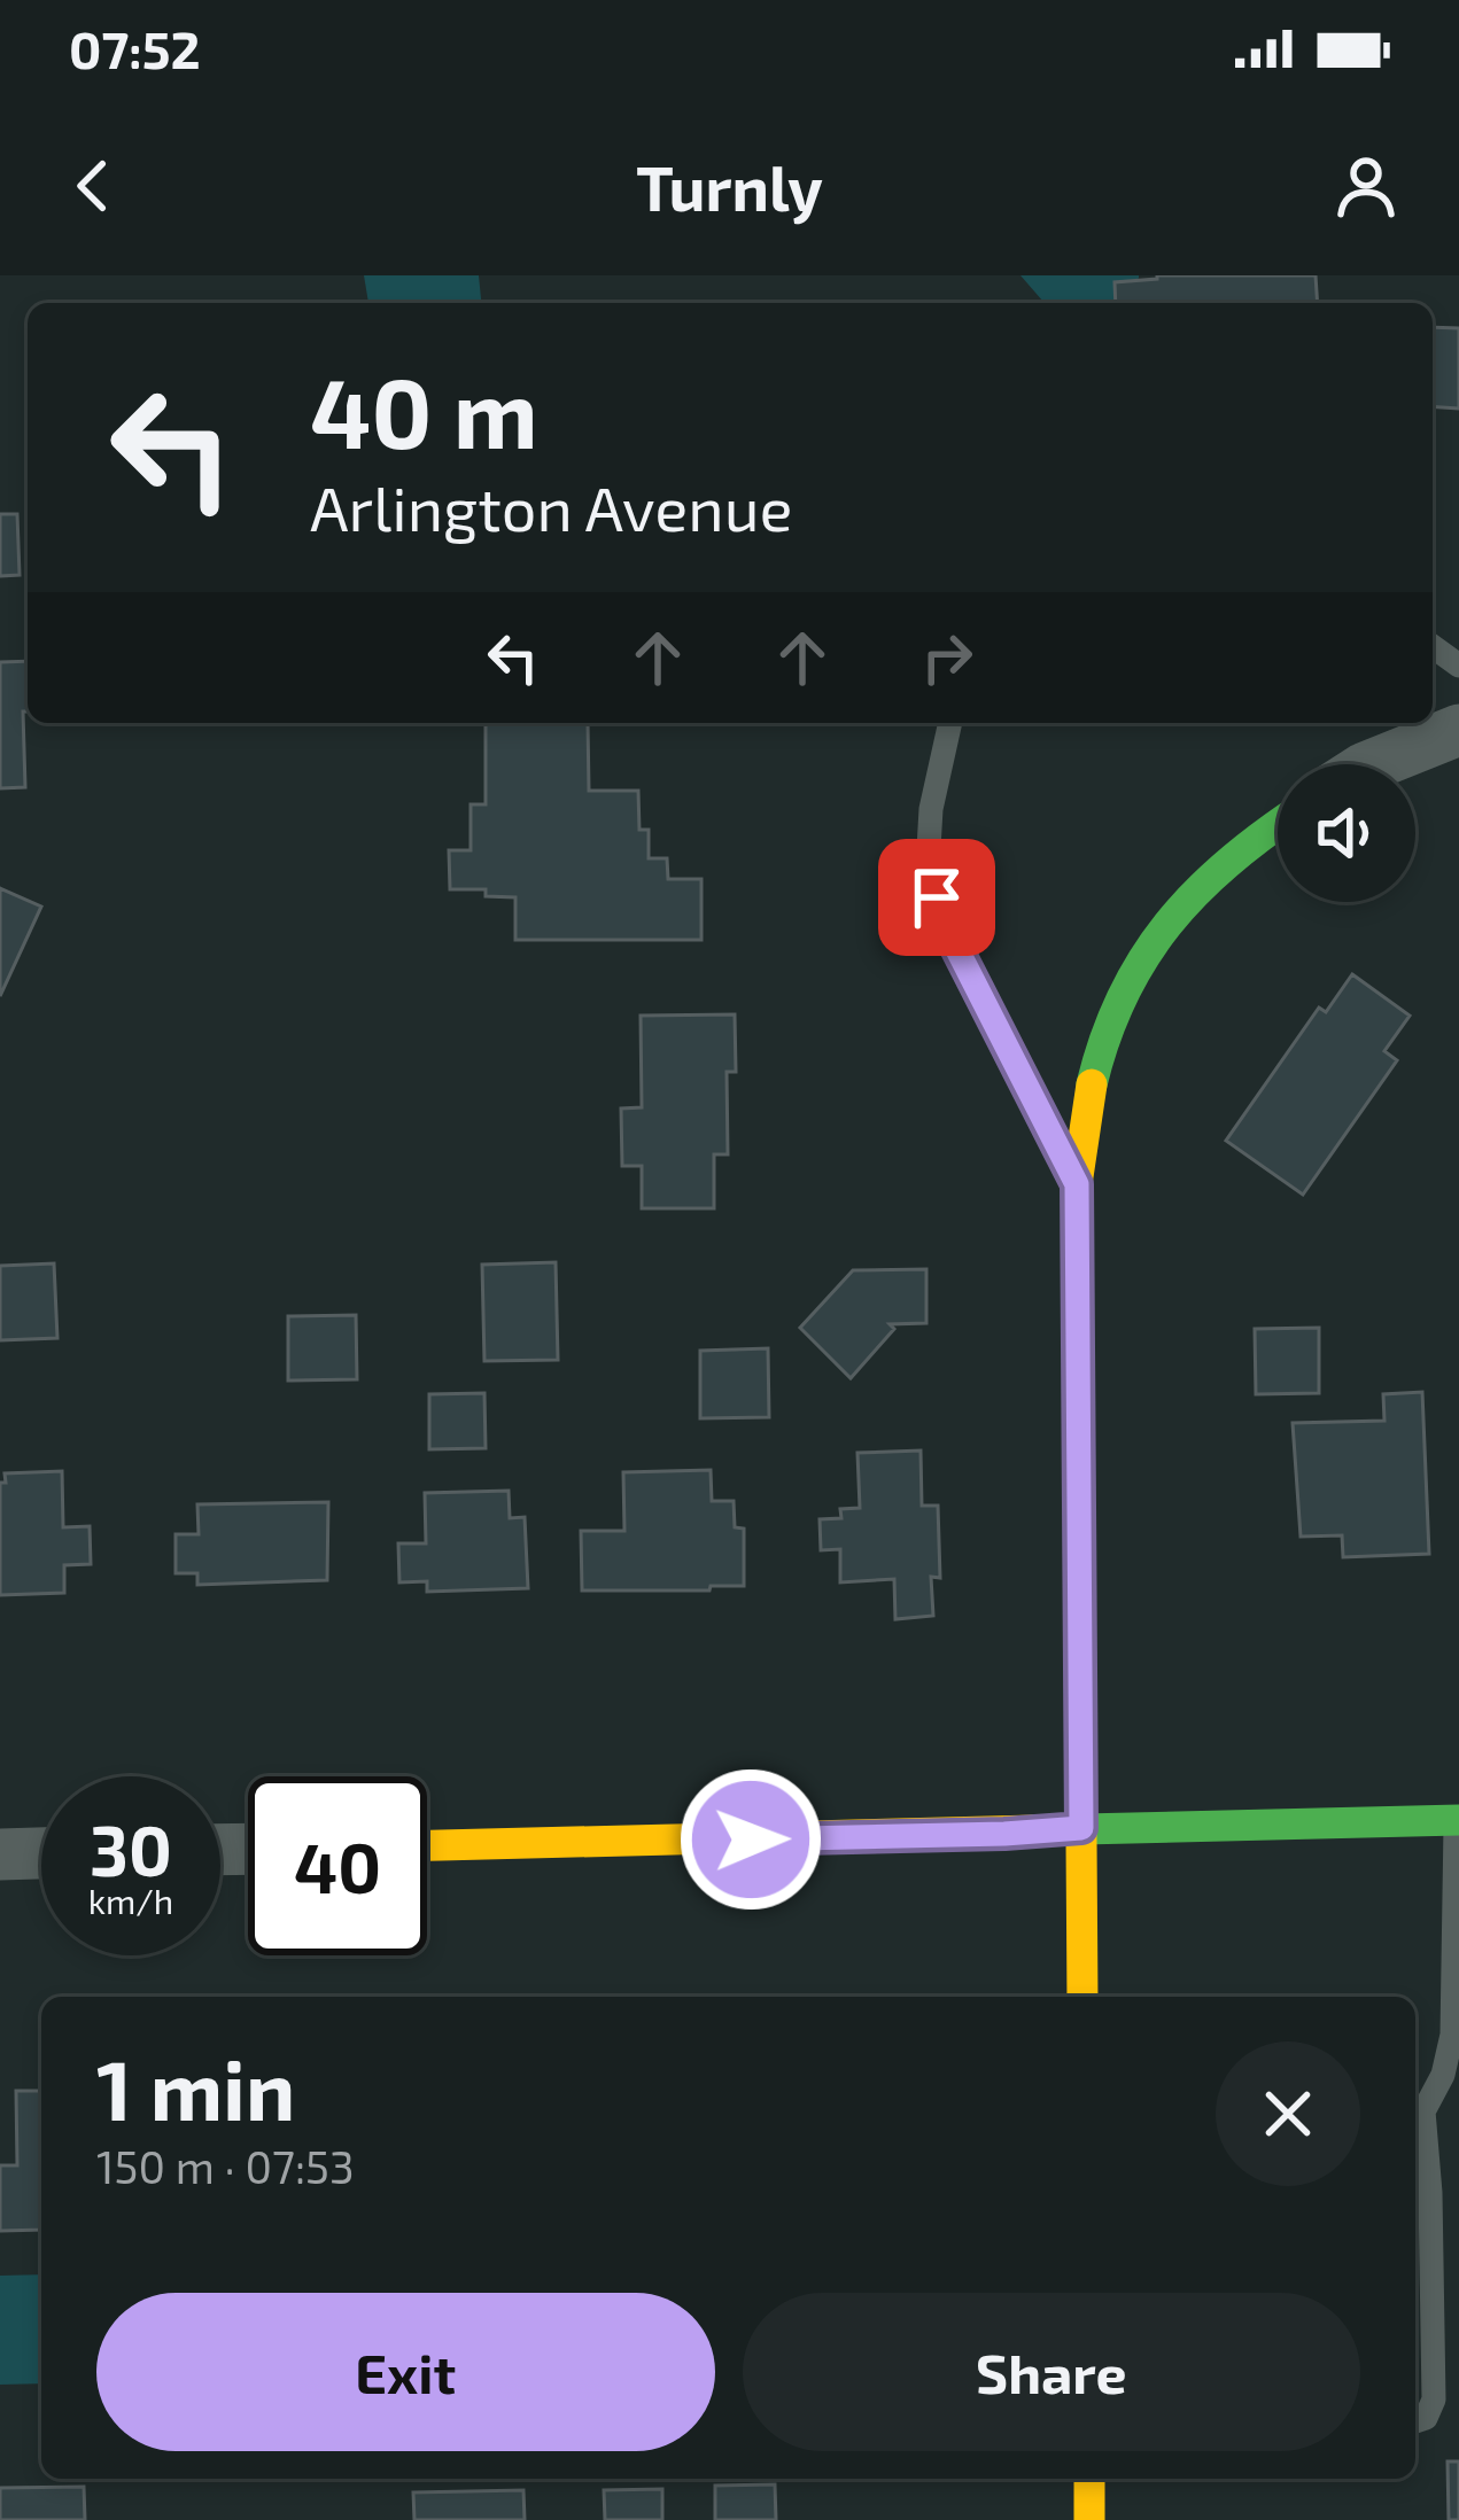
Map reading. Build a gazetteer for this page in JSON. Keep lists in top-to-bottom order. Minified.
{"page":{"status":"07:52","header":"Turnly","turn":["40 m","Arlington Avenue"],"speed":"30 km/h","limit":"40","heading":["1 min","150 m · 07:53"],"buttons":["Exit","Share"]}}
